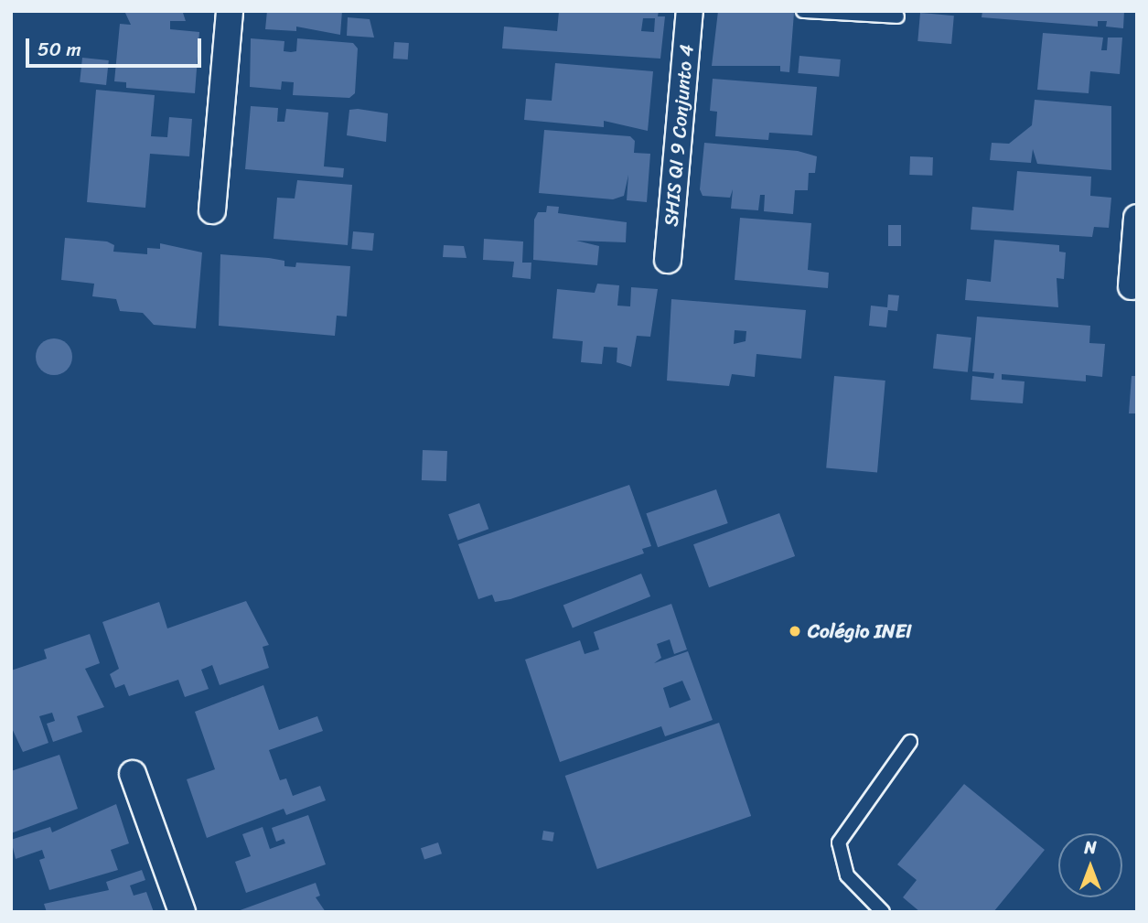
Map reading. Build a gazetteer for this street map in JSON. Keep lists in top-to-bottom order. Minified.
{"streets":{"street":["SHIS QI 9 Conjunto 4"]},"places":["Colégio INEI"],"scale_bar":"50 m","north":"top"}
